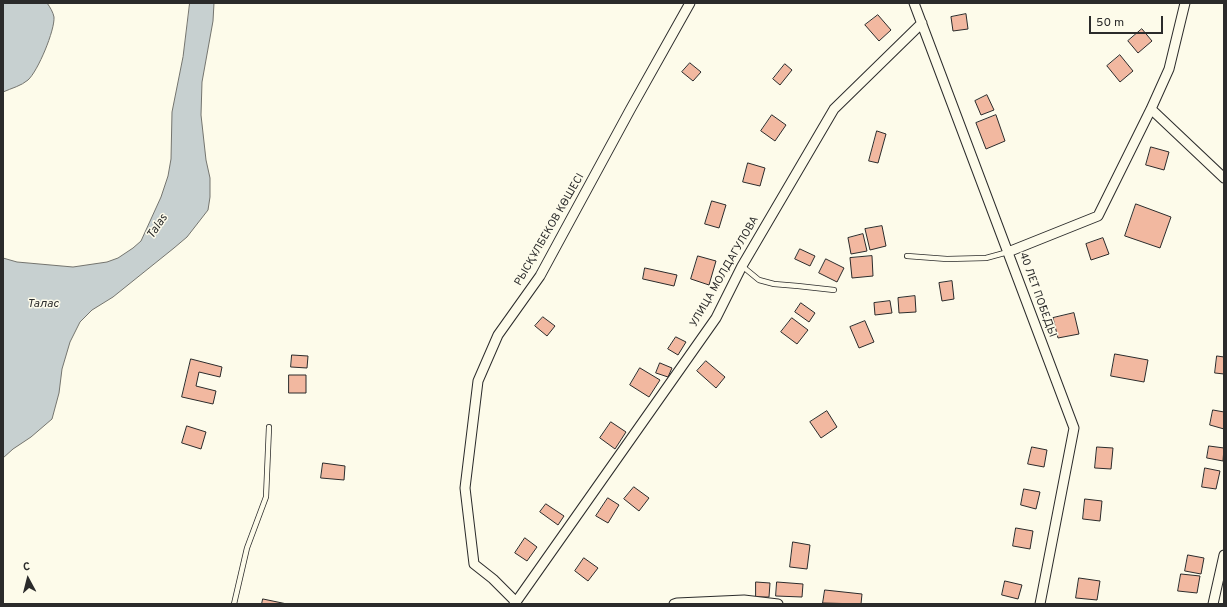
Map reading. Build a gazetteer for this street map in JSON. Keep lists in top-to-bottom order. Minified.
{"streets":{"street":["РЫСҚҰЛБЕКОВ КӨШЕСІ","УЛИЦА МОЛДАГУЛОВА","40 ЛЕТ ПОБЕДЫ"]},"crossings":[["РЫСҚҰЛБЕКОВ КӨШЕСІ","УЛИЦА МОЛДАГУЛОВА"],["УЛИЦА МОЛДАГУЛОВА","40 ЛЕТ ПОБЕДЫ"]],"water":["Talas","Талас"],"scale_bar":"50 m","north":"top"}
